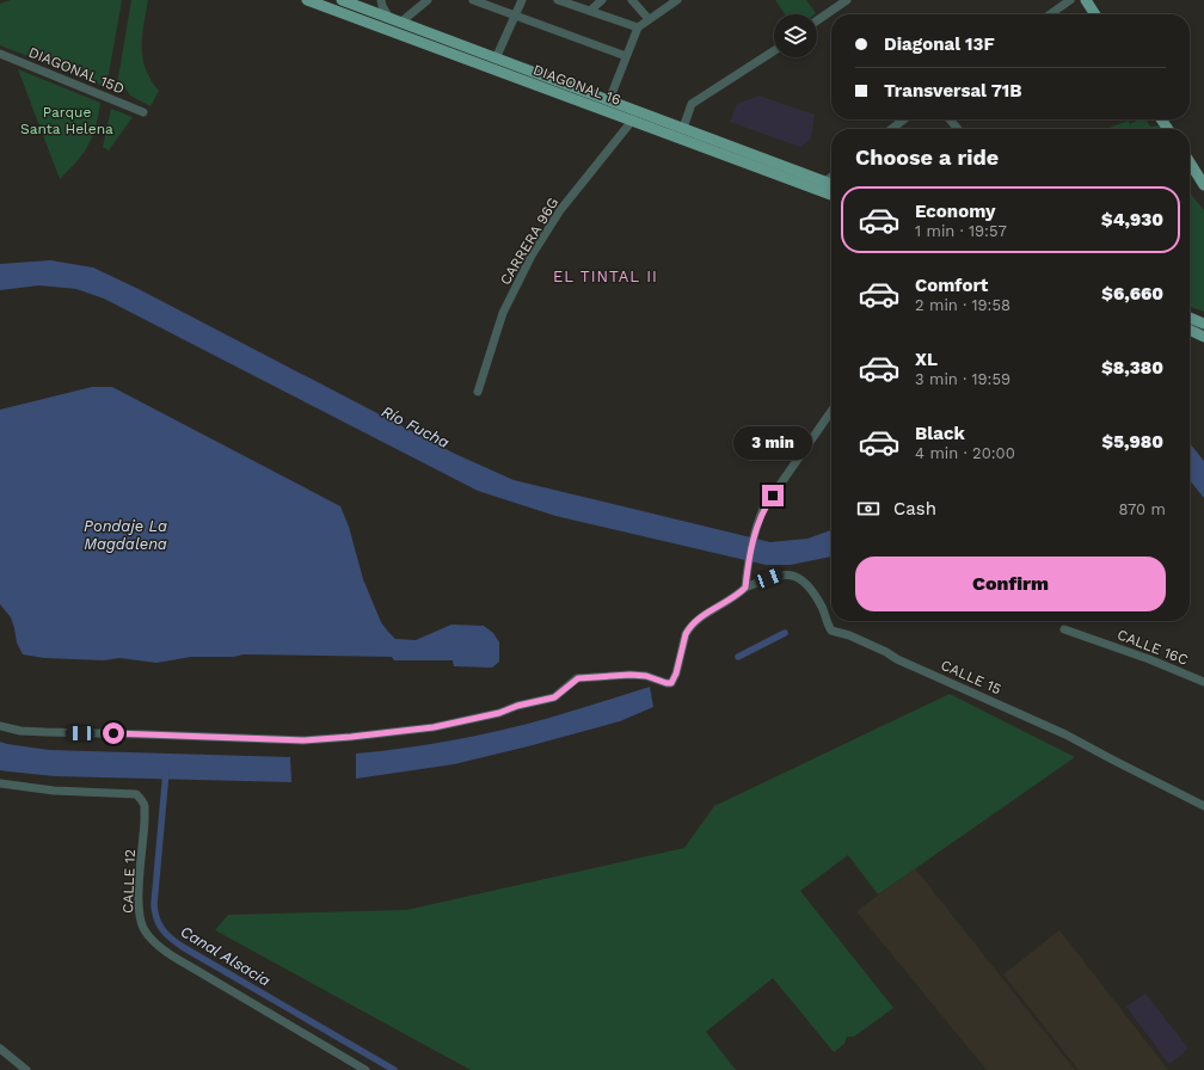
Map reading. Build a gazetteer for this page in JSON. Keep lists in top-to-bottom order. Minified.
{"streets":{"main road":["DIAGONAL 16"],"street":["DIAGONAL 15D","CARRERA 96G","CALLE 16C","CALLE 15","CALLE 12"]},"crossings":[["DIAGONAL 16","CARRERA 96G"]],"districts":["EL TINTAL II"],"water":["Río Fucha","Pondaje La Magdalena","Canal Alsacia"],"parks":["Parque Santa Helena"],"page":{"banner":["Diagonal 13F","Transversal 71B"],"heading":"Choose a ride","list":[{"name":"Economy","note":"1 min · 19:57","value":"$4,930"},{"name":"Comfort","note":"2 min · 19:58","value":"$6,660"},{"name":"XL","note":"3 min · 19:59","value":"$8,380"},{"name":"Black","note":"4 min · 20:00","value":"$5,980"}],"bubble":"3 min","pay":["Cash","870 m"],"buttons":"Confirm"}}
